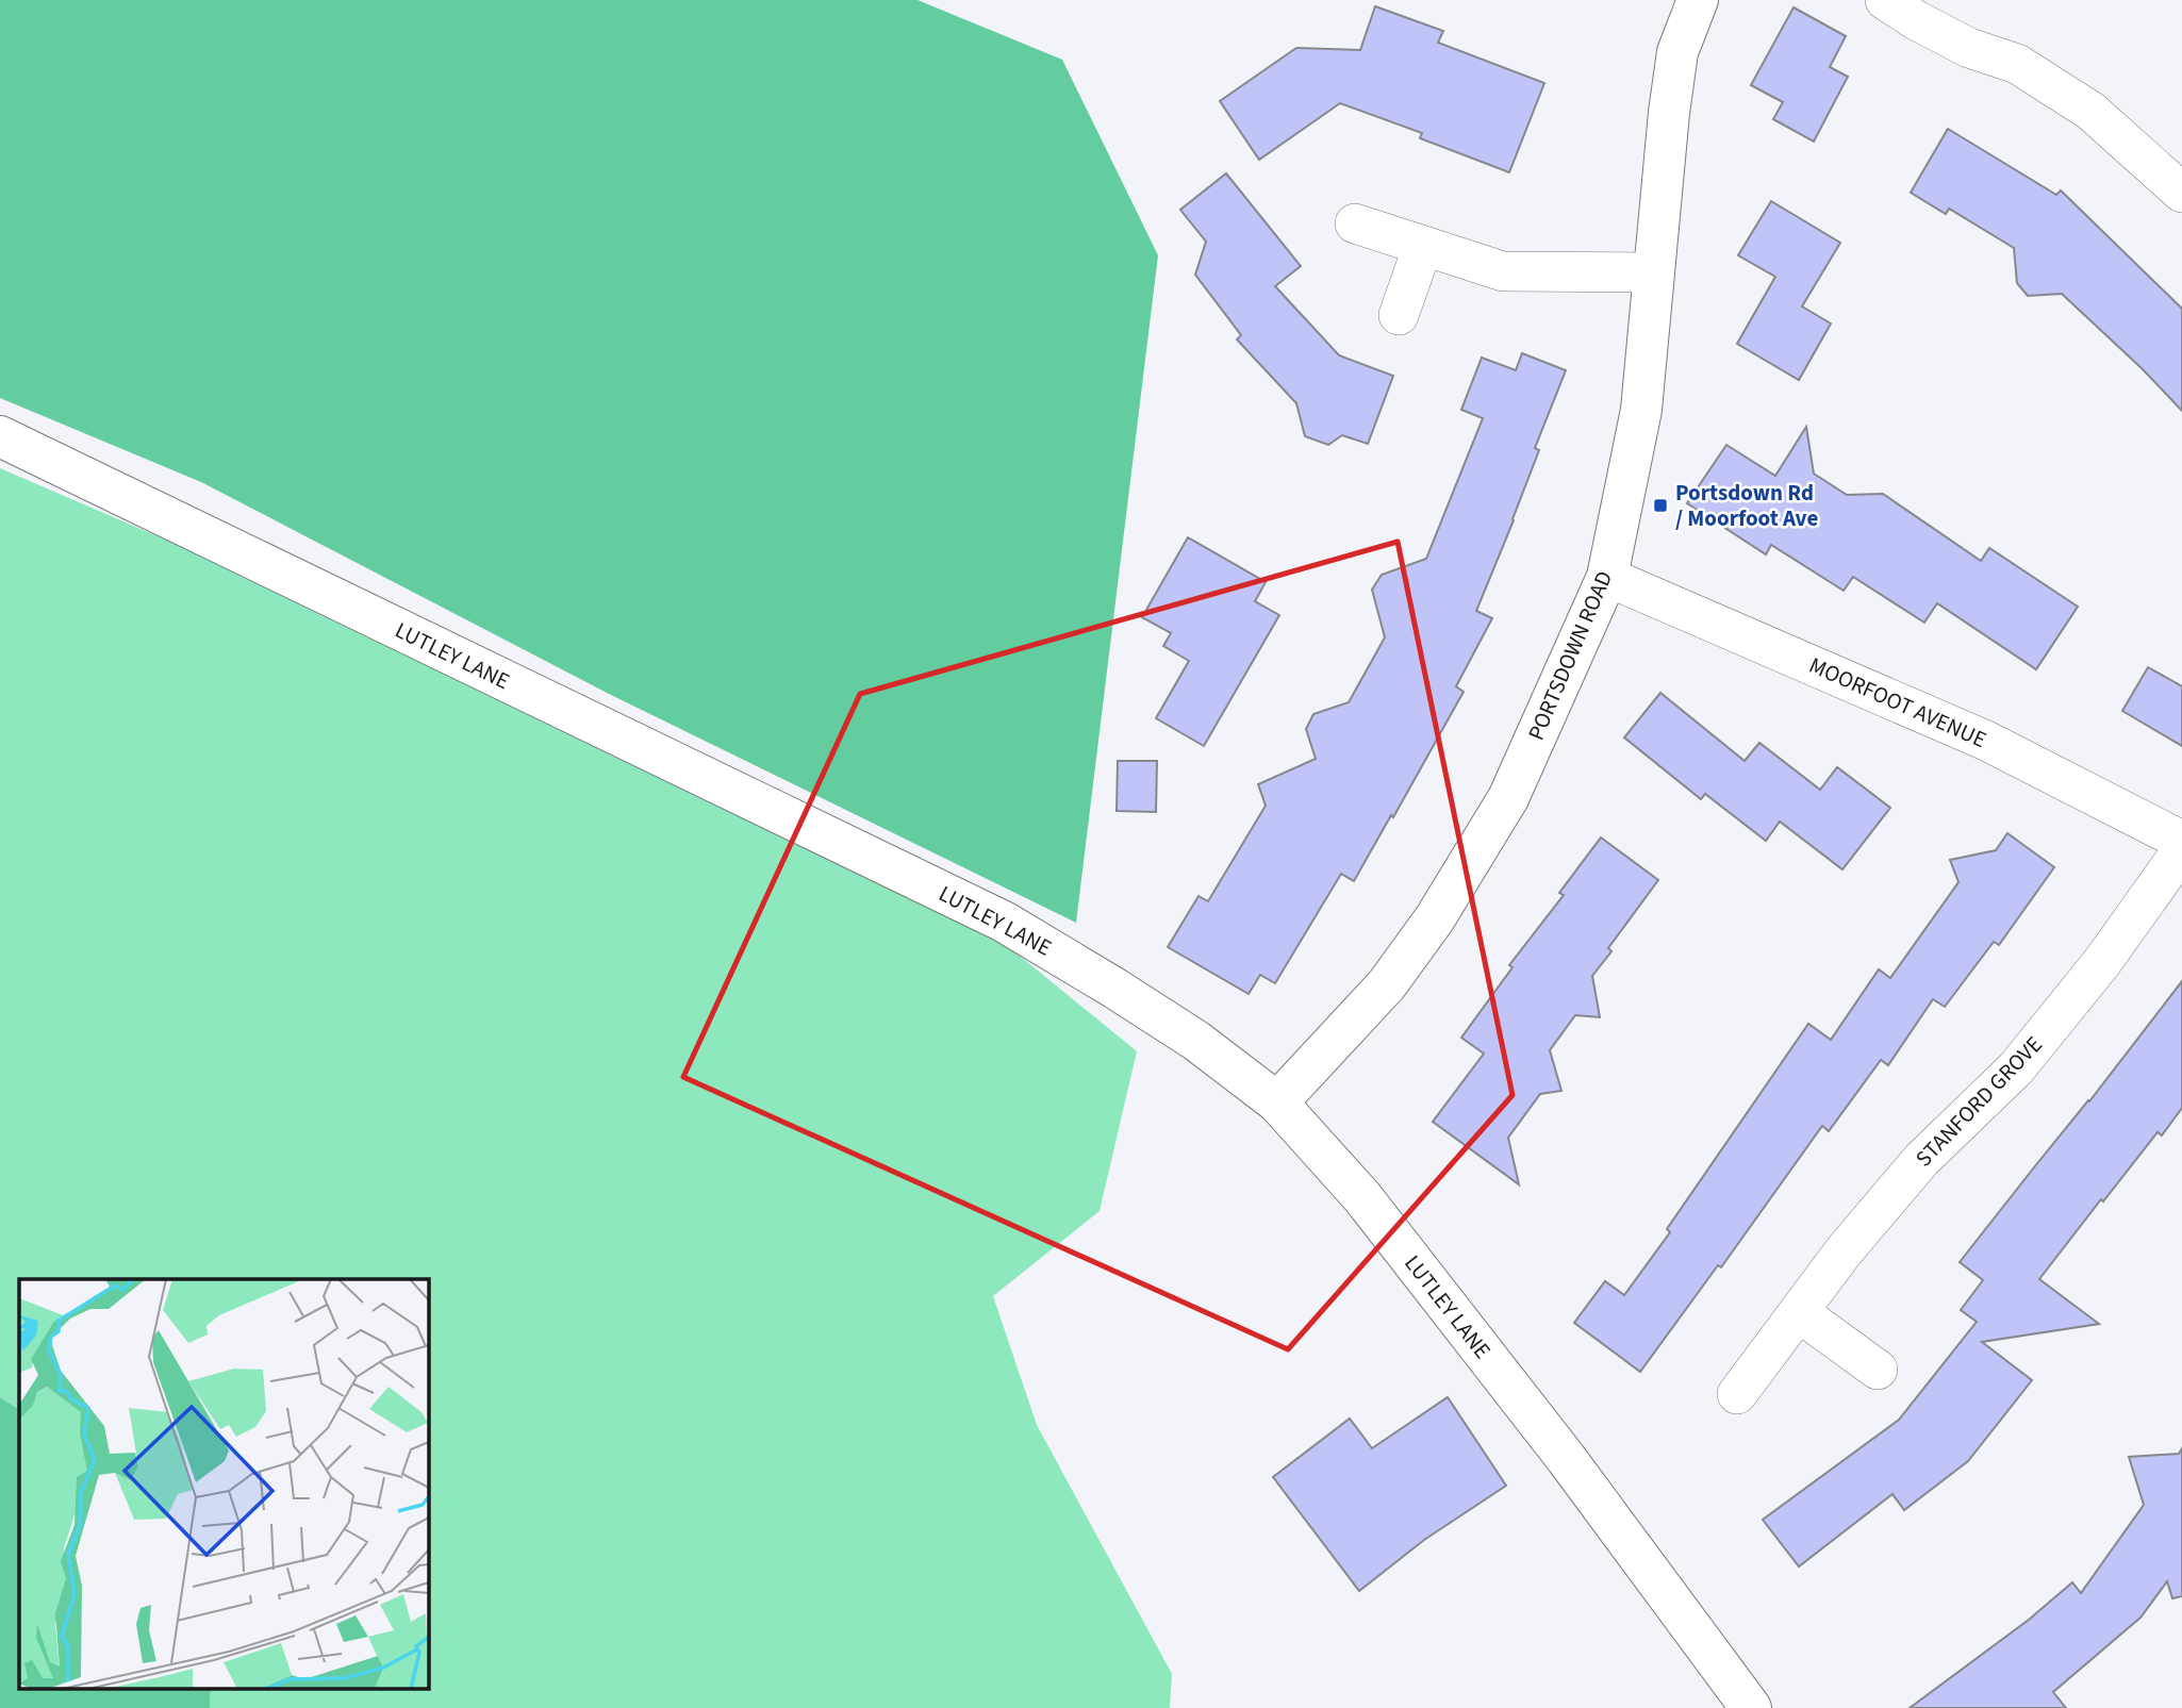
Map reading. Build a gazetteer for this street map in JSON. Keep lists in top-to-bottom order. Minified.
{"streets":{"street":["LUTLEY LANE","PORTSDOWN ROAD","MOORFOOT AVENUE","STANFORD GROVE"]},"crossings":[["LUTLEY LANE","PORTSDOWN ROAD"],["PORTSDOWN ROAD","MOORFOOT AVENUE"]],"places":{"transit":["Portsdown Rd / Moorfoot Ave"]}}
